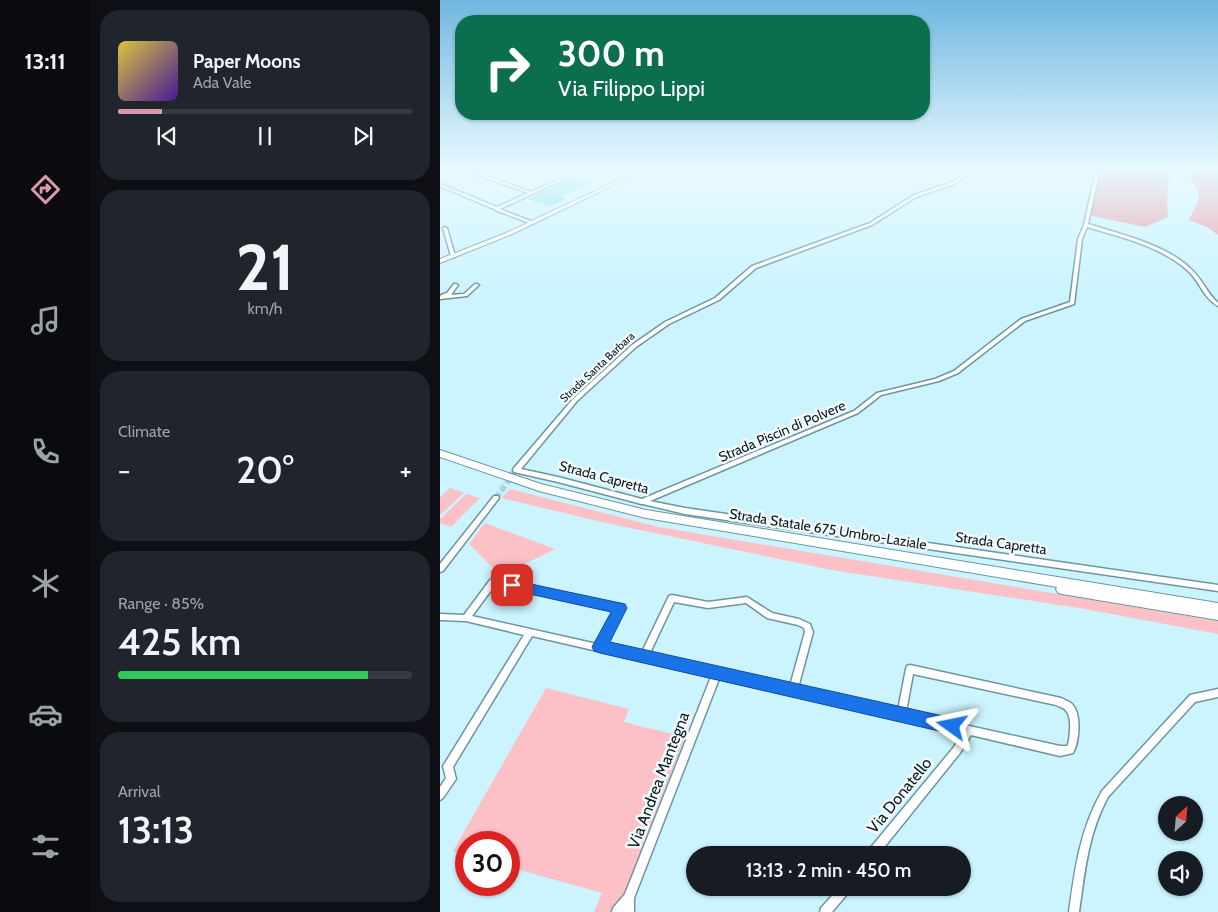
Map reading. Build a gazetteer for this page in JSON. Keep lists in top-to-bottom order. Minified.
{"streets":{"highway":["Strada Statale 675 Umbro-Laziale"],"street":["Strada Santa Barbara","Strada Piscin di Polvere","Strada Capretta","Via Andrea Mantegna","Via Donatello"]},"crossings":[["Strada Santa Barbara","Strada Capretta"],["Strada Piscin di Polvere","Strada Capretta"]],"north":"top right","page":{"tabs":"13:11","turn":["300 m","Via Filippo Lippi"],"song":["Paper Moons","Ada Vale"],"tile":[["21","km/h"],"Climate",["Range · 85%","425 km"],["Arrival","13:13"]],"heat":["−","20°","+"],"limit":"30","trip":"13:13 · 2 min · 450 m"}}
